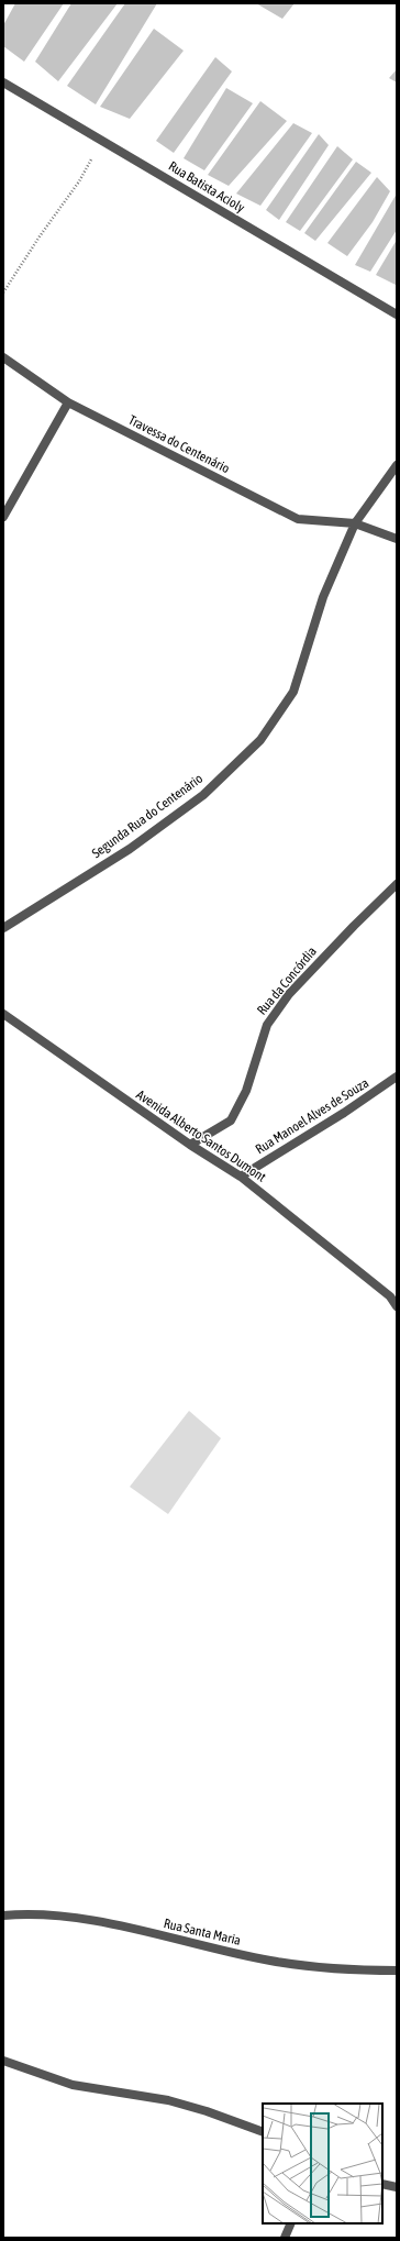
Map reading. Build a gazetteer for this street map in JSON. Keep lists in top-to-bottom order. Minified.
{"streets":{"street":["Rua Batista Acioly","Travessa do Centenário","Segunda Rua do Centenário","Rua da Concórdia","Rua Manoel Alves de Souza","Avenida Alberto Santos Dumont","Rua Santa Maria"]},"crossings":[["Travessa do Centenário","Segunda Rua do Centenário"],["Rua da Concórdia","Avenida Alberto Santos Dumont"],["Rua Manoel Alves de Souza","Avenida Alberto Santos Dumont"]]}
